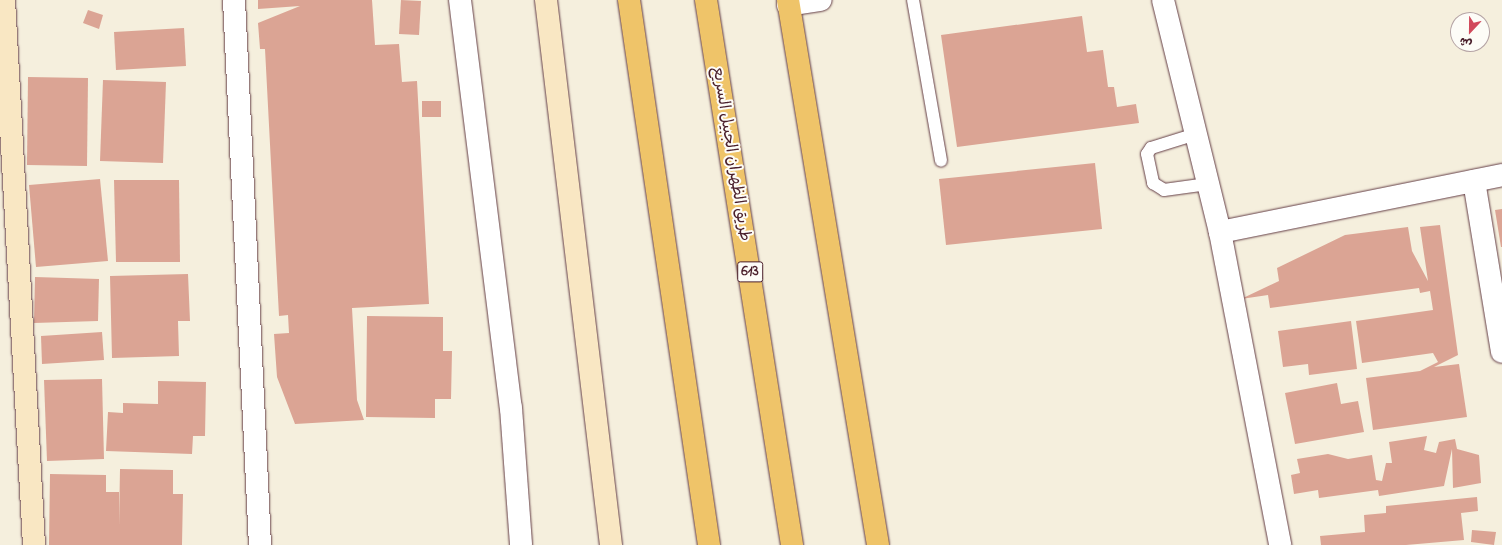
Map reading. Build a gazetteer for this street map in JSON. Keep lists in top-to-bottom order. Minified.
{"streets":{"main road":["طريق الظهران الجبيل السريع","613"]},"north":"bottom"}
